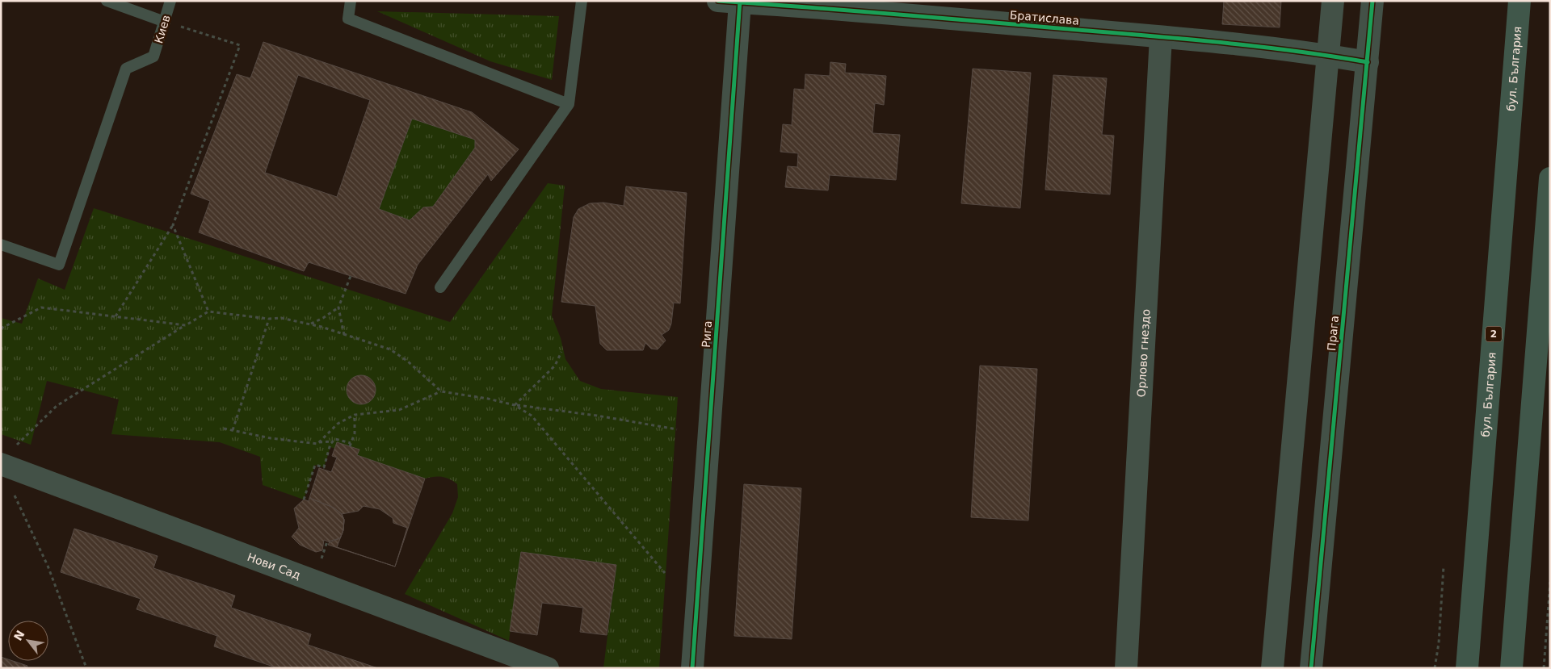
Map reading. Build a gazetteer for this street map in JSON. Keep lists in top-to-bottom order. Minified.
{"streets":{"highway":["бул. България","2"],"street":["Братислава","Прага","Рига","Орлово гнездо","Нови Сад"],"lane":["Киев"]},"crossings":[["Братислава","Прага"],["Братислава","Рига"],["Братислава","Орлово гнездо"]],"north":"top left"}
